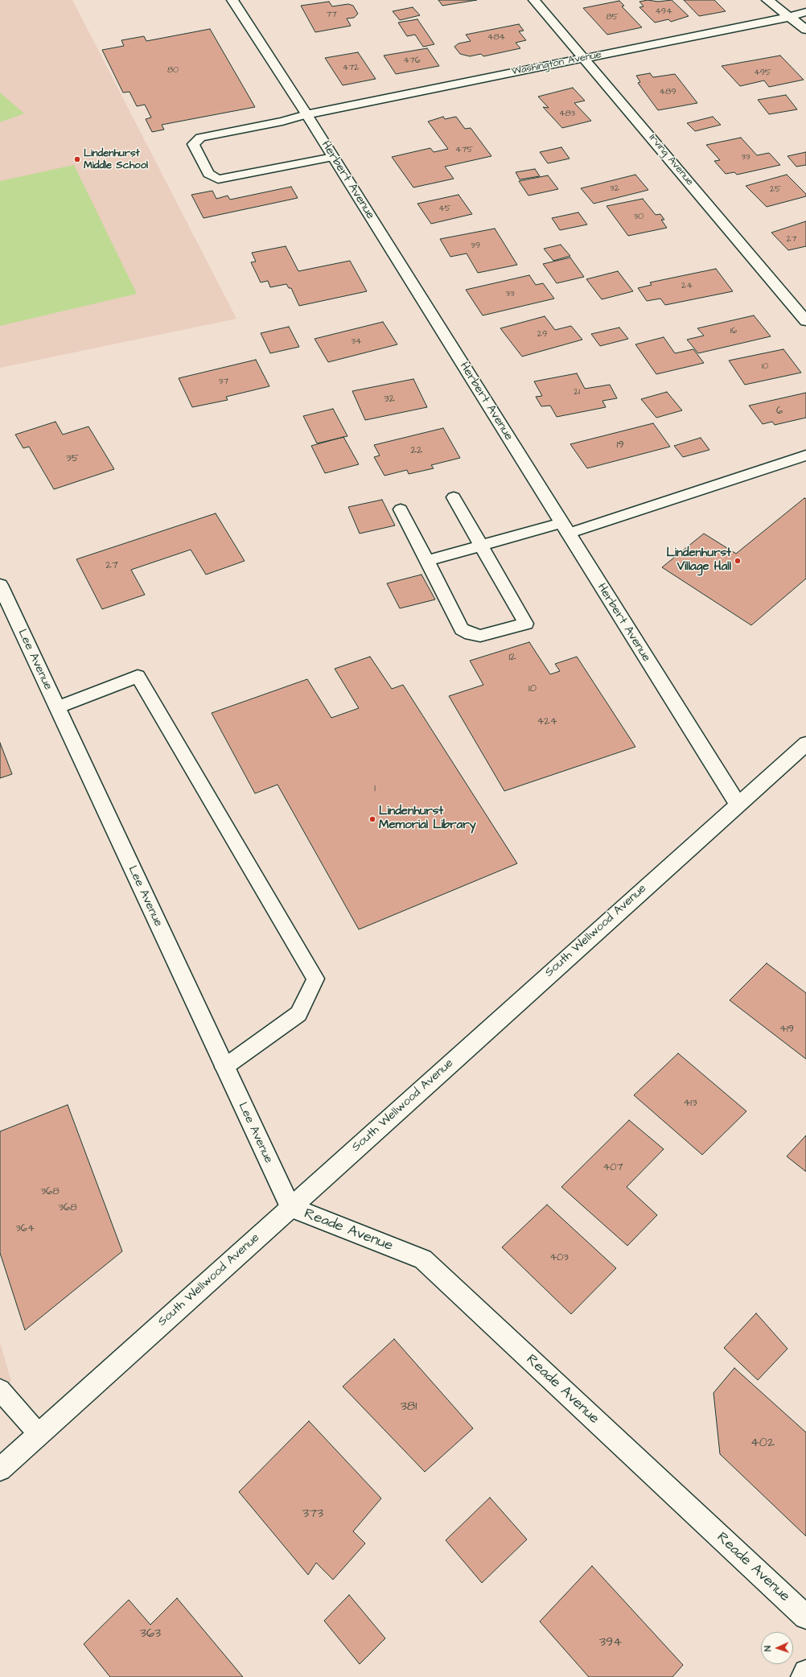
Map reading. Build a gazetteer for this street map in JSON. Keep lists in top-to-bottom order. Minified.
{"streets":{"street":["Washington Avenue","Irving Avenue","Herbert Avenue","Lee Avenue","South Wellwood Avenue","Reade Avenue"]},"crossings":[["Washington Avenue","Irving Avenue"],["Washington Avenue","Herbert Avenue"],["Herbert Avenue","South Wellwood Avenue"],["Lee Avenue","South Wellwood Avenue"],["Lee Avenue","Reade Avenue"],["South Wellwood Avenue","Reade Avenue"]],"places":["Lindenhurst Middle School","Lindenhurst Village Hall","Lindenhurst Memorial Library"],"house_numbers":["494","77","85","484","476","472","80","495","489","483","475","33","32","25","45","30","27","39","24","33","16","29","34","10","37","21","32","6","19","22","35","27","12","10","424","1","419","413","407","368","368","364","403","381","402","373","363","394"],"north":"left"}
